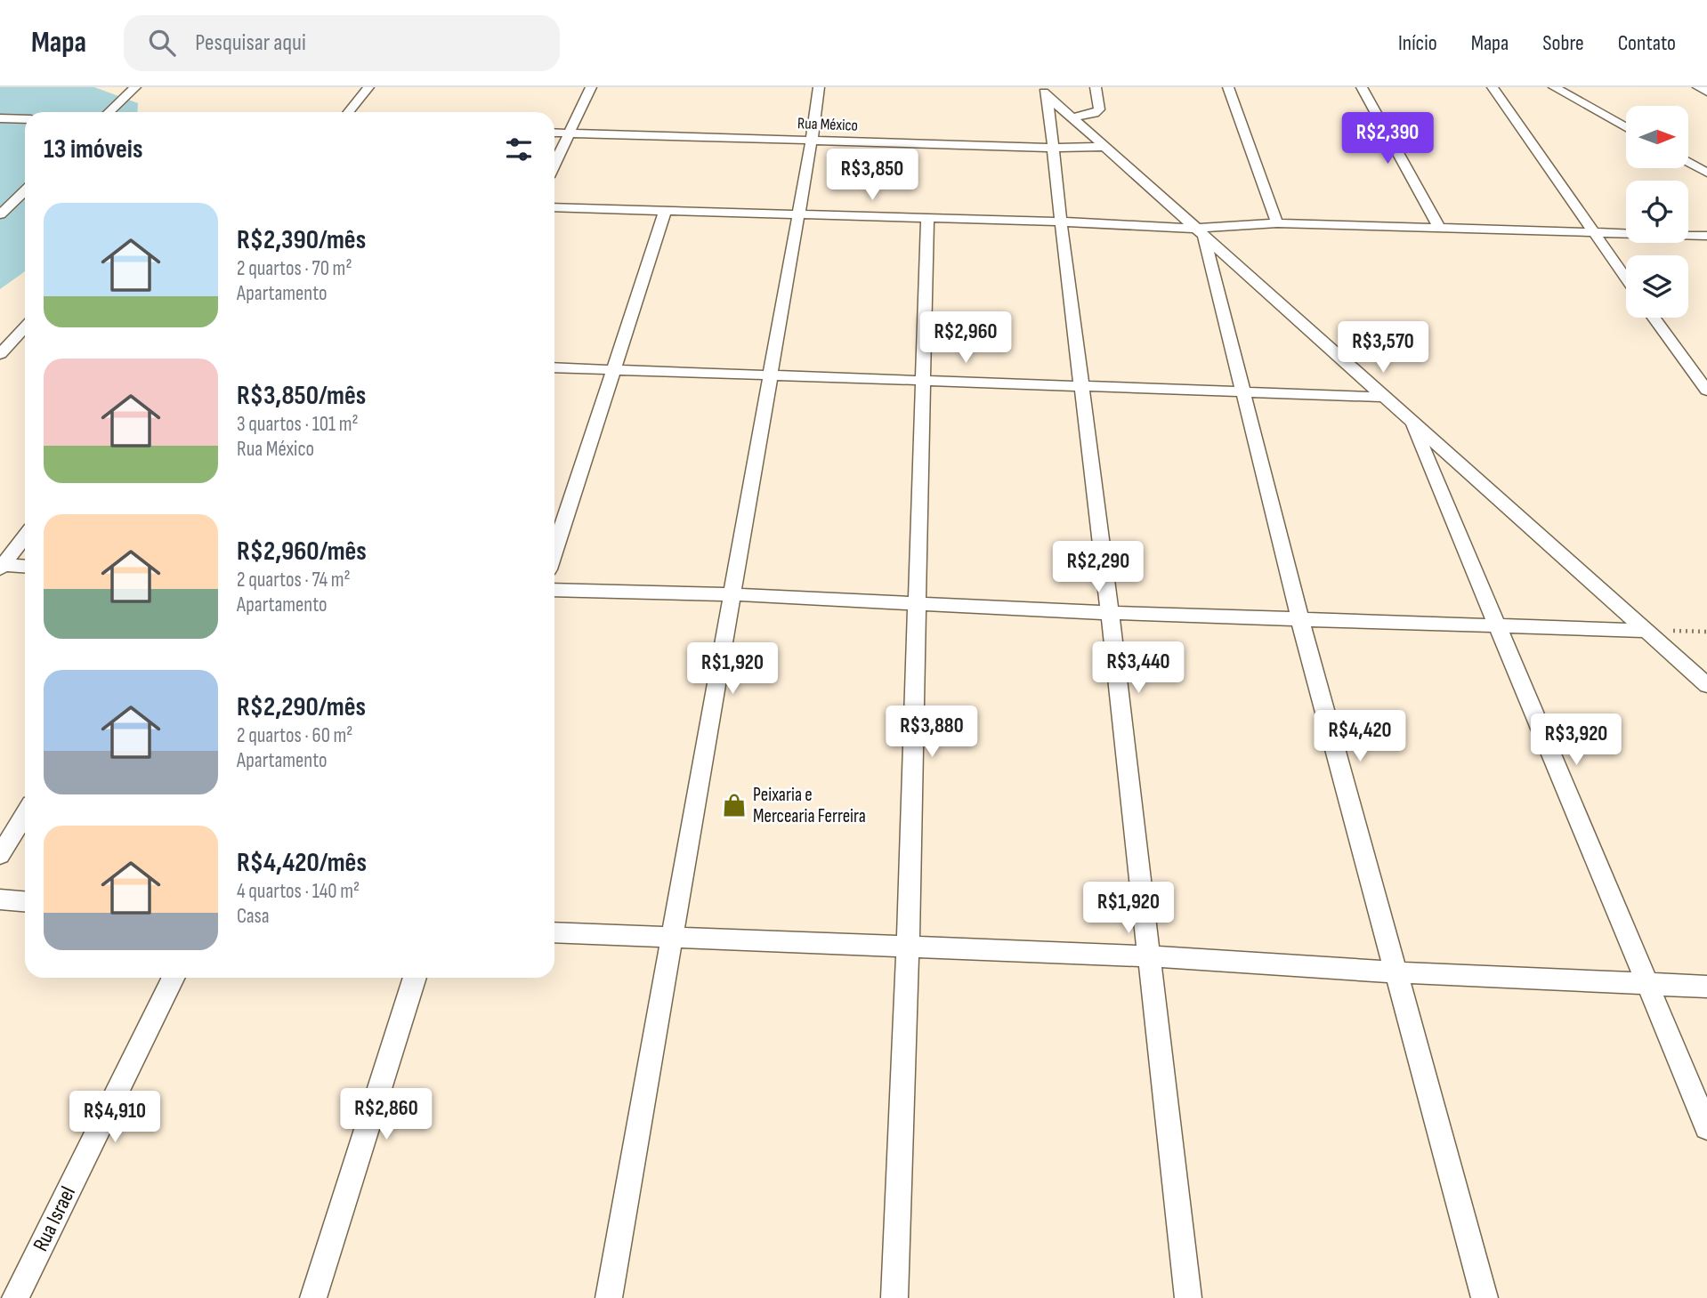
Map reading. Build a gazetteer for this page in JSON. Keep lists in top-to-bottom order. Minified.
{"streets":{"street":["Rua México","Rua Israel"]},"places":{"shop":["Peixaria e Mercearia Ferreira"]},"north":"right","page":{"header":"Mapa","search":"Pesquisar aqui","nav":["Início","Mapa","Sobre","Contato"],"price":["R$2,390","R$3,850","R$2,960","R$3,570","R$2,290","R$3,440","R$1,920","R$3,880","R$4,420","R$3,920","R$1,920","R$2,860","R$4,910"],"heading":"13 imóveis","list":[{"name":"R$2,390/mês","note":"2 quartos · 70 m² · Apartamento"},{"name":"R$3,850/mês","note":"3 quartos · 101 m² · Rua México"},{"name":"R$2,960/mês","note":"2 quartos · 74 m² · Apartamento"},{"name":"R$2,290/mês","note":"2 quartos · 60 m² · Apartamento"},{"name":"R$4,420/mês","note":"4 quartos · 140 m² · Casa"}]}}
